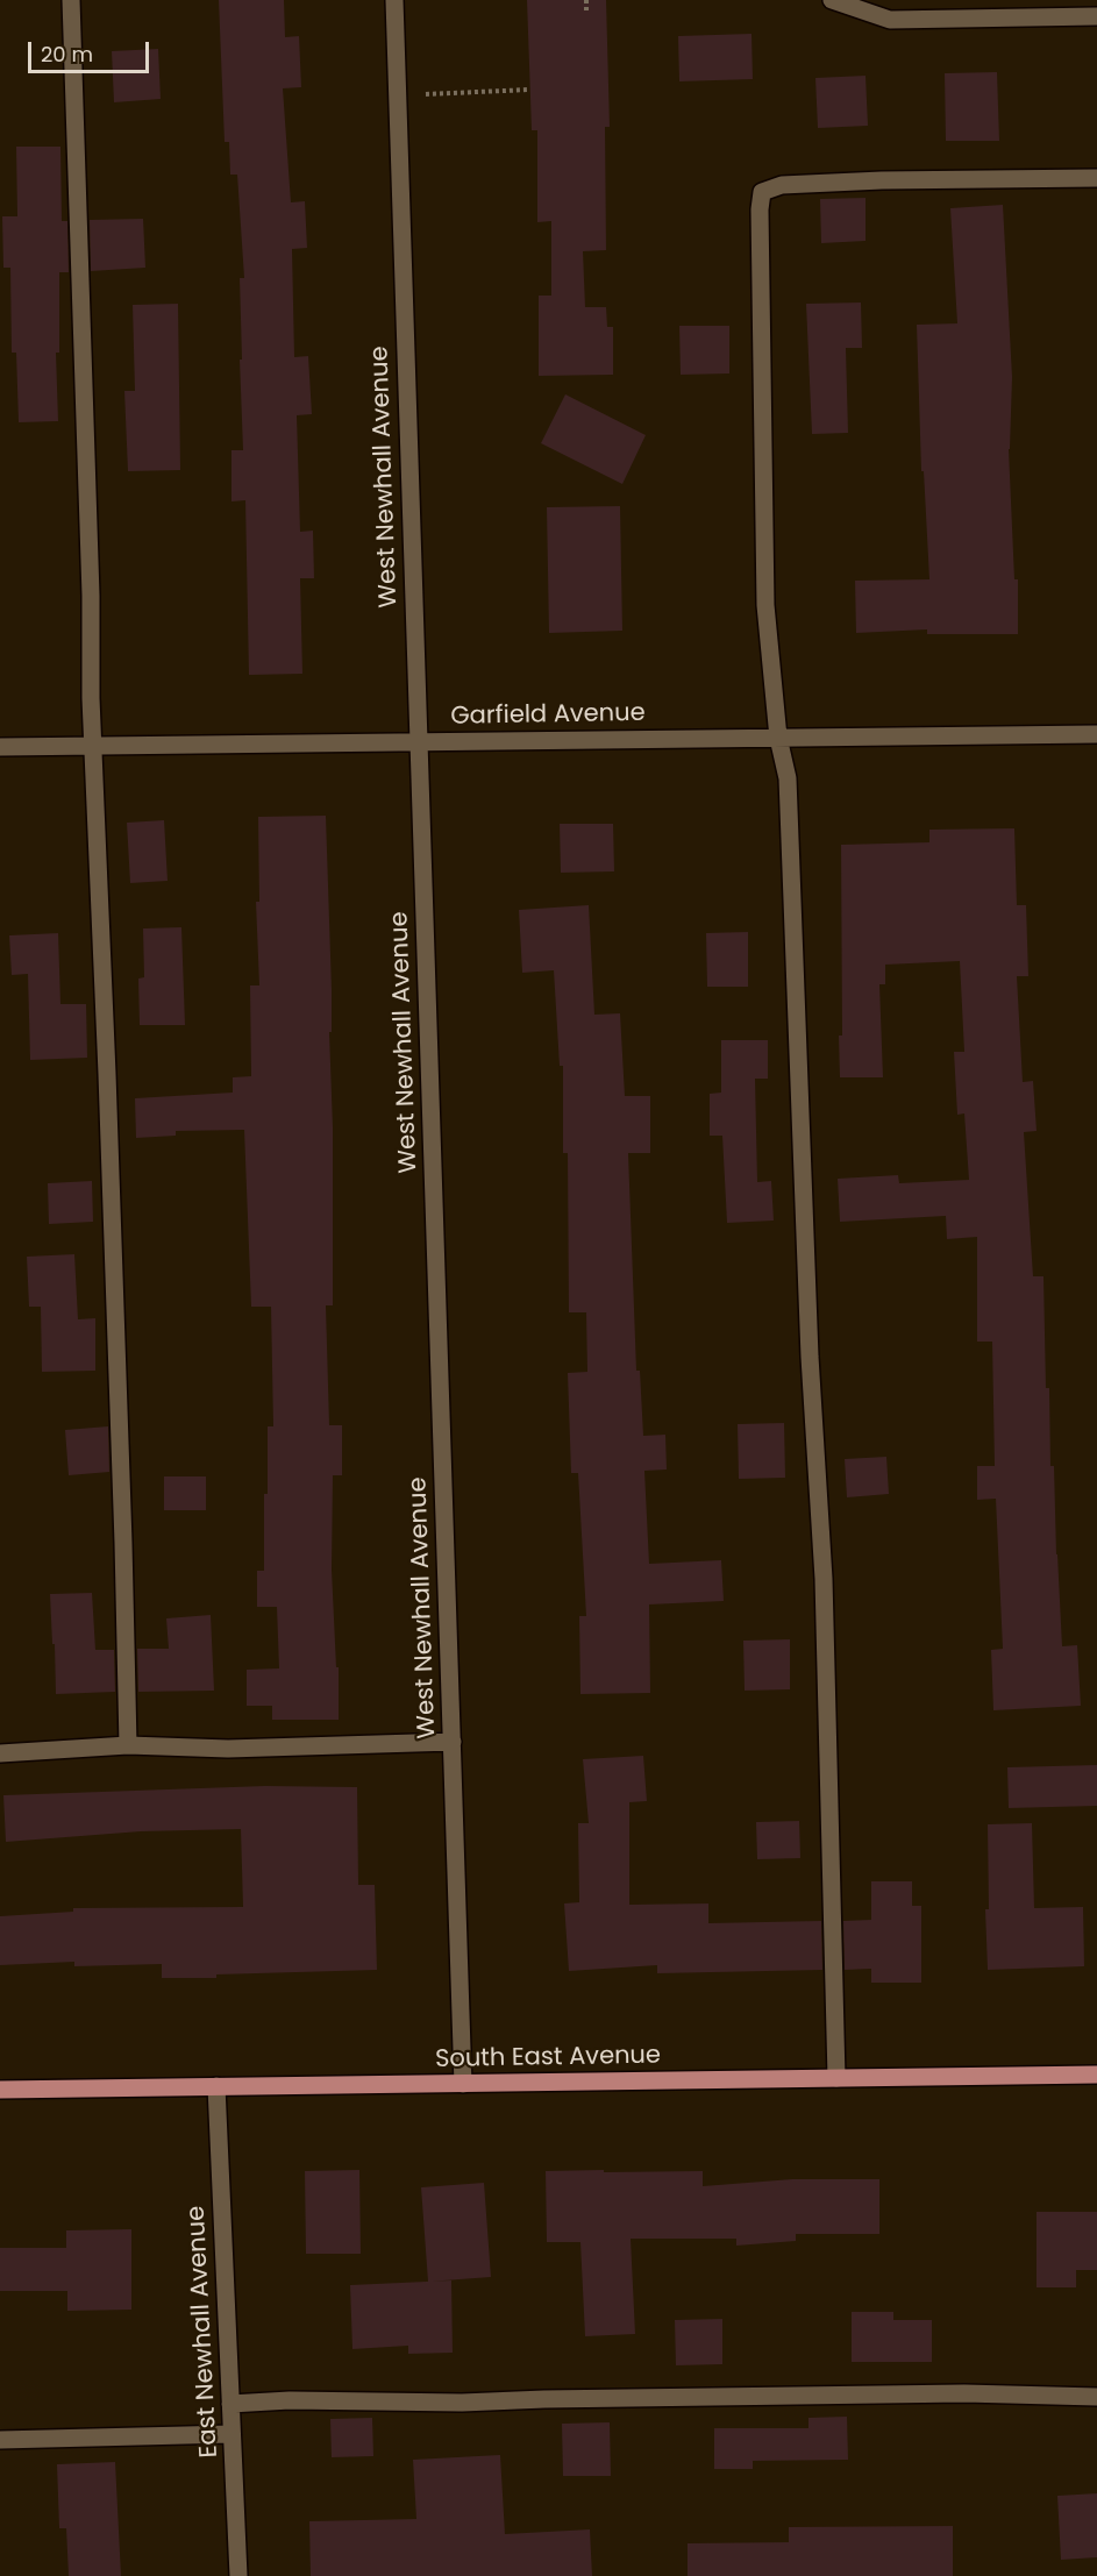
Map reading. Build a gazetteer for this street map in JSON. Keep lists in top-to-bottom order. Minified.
{"streets":{"main road":["South East Avenue"],"street":["West Newhall Avenue","Garfield Avenue","East Newhall Avenue"]},"crossings":[["West Newhall Avenue","Garfield Avenue"],["West Newhall Avenue","South East Avenue"],["South East Avenue","East Newhall Avenue"]],"scale_bar":"20 m"}
